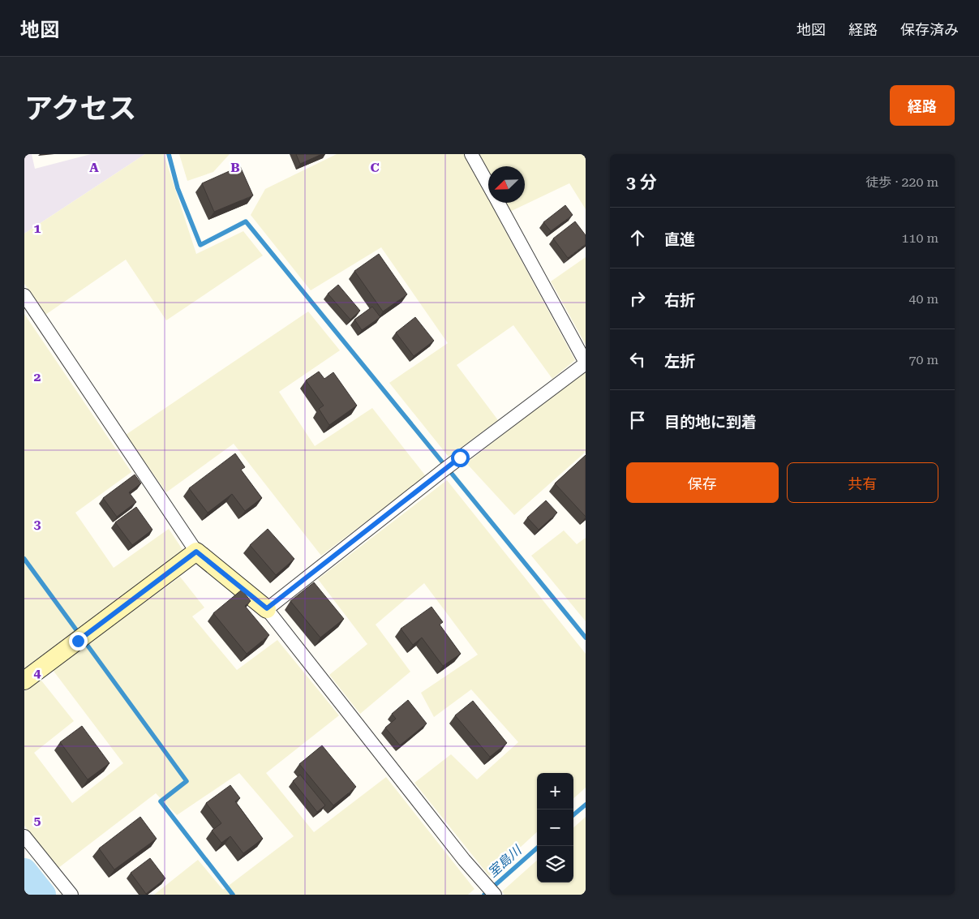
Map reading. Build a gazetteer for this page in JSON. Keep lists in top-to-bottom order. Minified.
{"water":["室島川"],"north":"bottom left","page":{"header":"地図","nav":["地図","経路","保存済み"],"title":"アクセス","buttons":["経路",["保存","共有"]],"heading":["3 分","徒歩 · 220 m"],"list":[["直進","110 m"],["右折","40 m"],["左折","70 m"],"目的地に到着"],"map_buttons":["+","−"]},"grid":{"columns":["A","B","C"],"rows":["1","2","3","4","5"]}}
